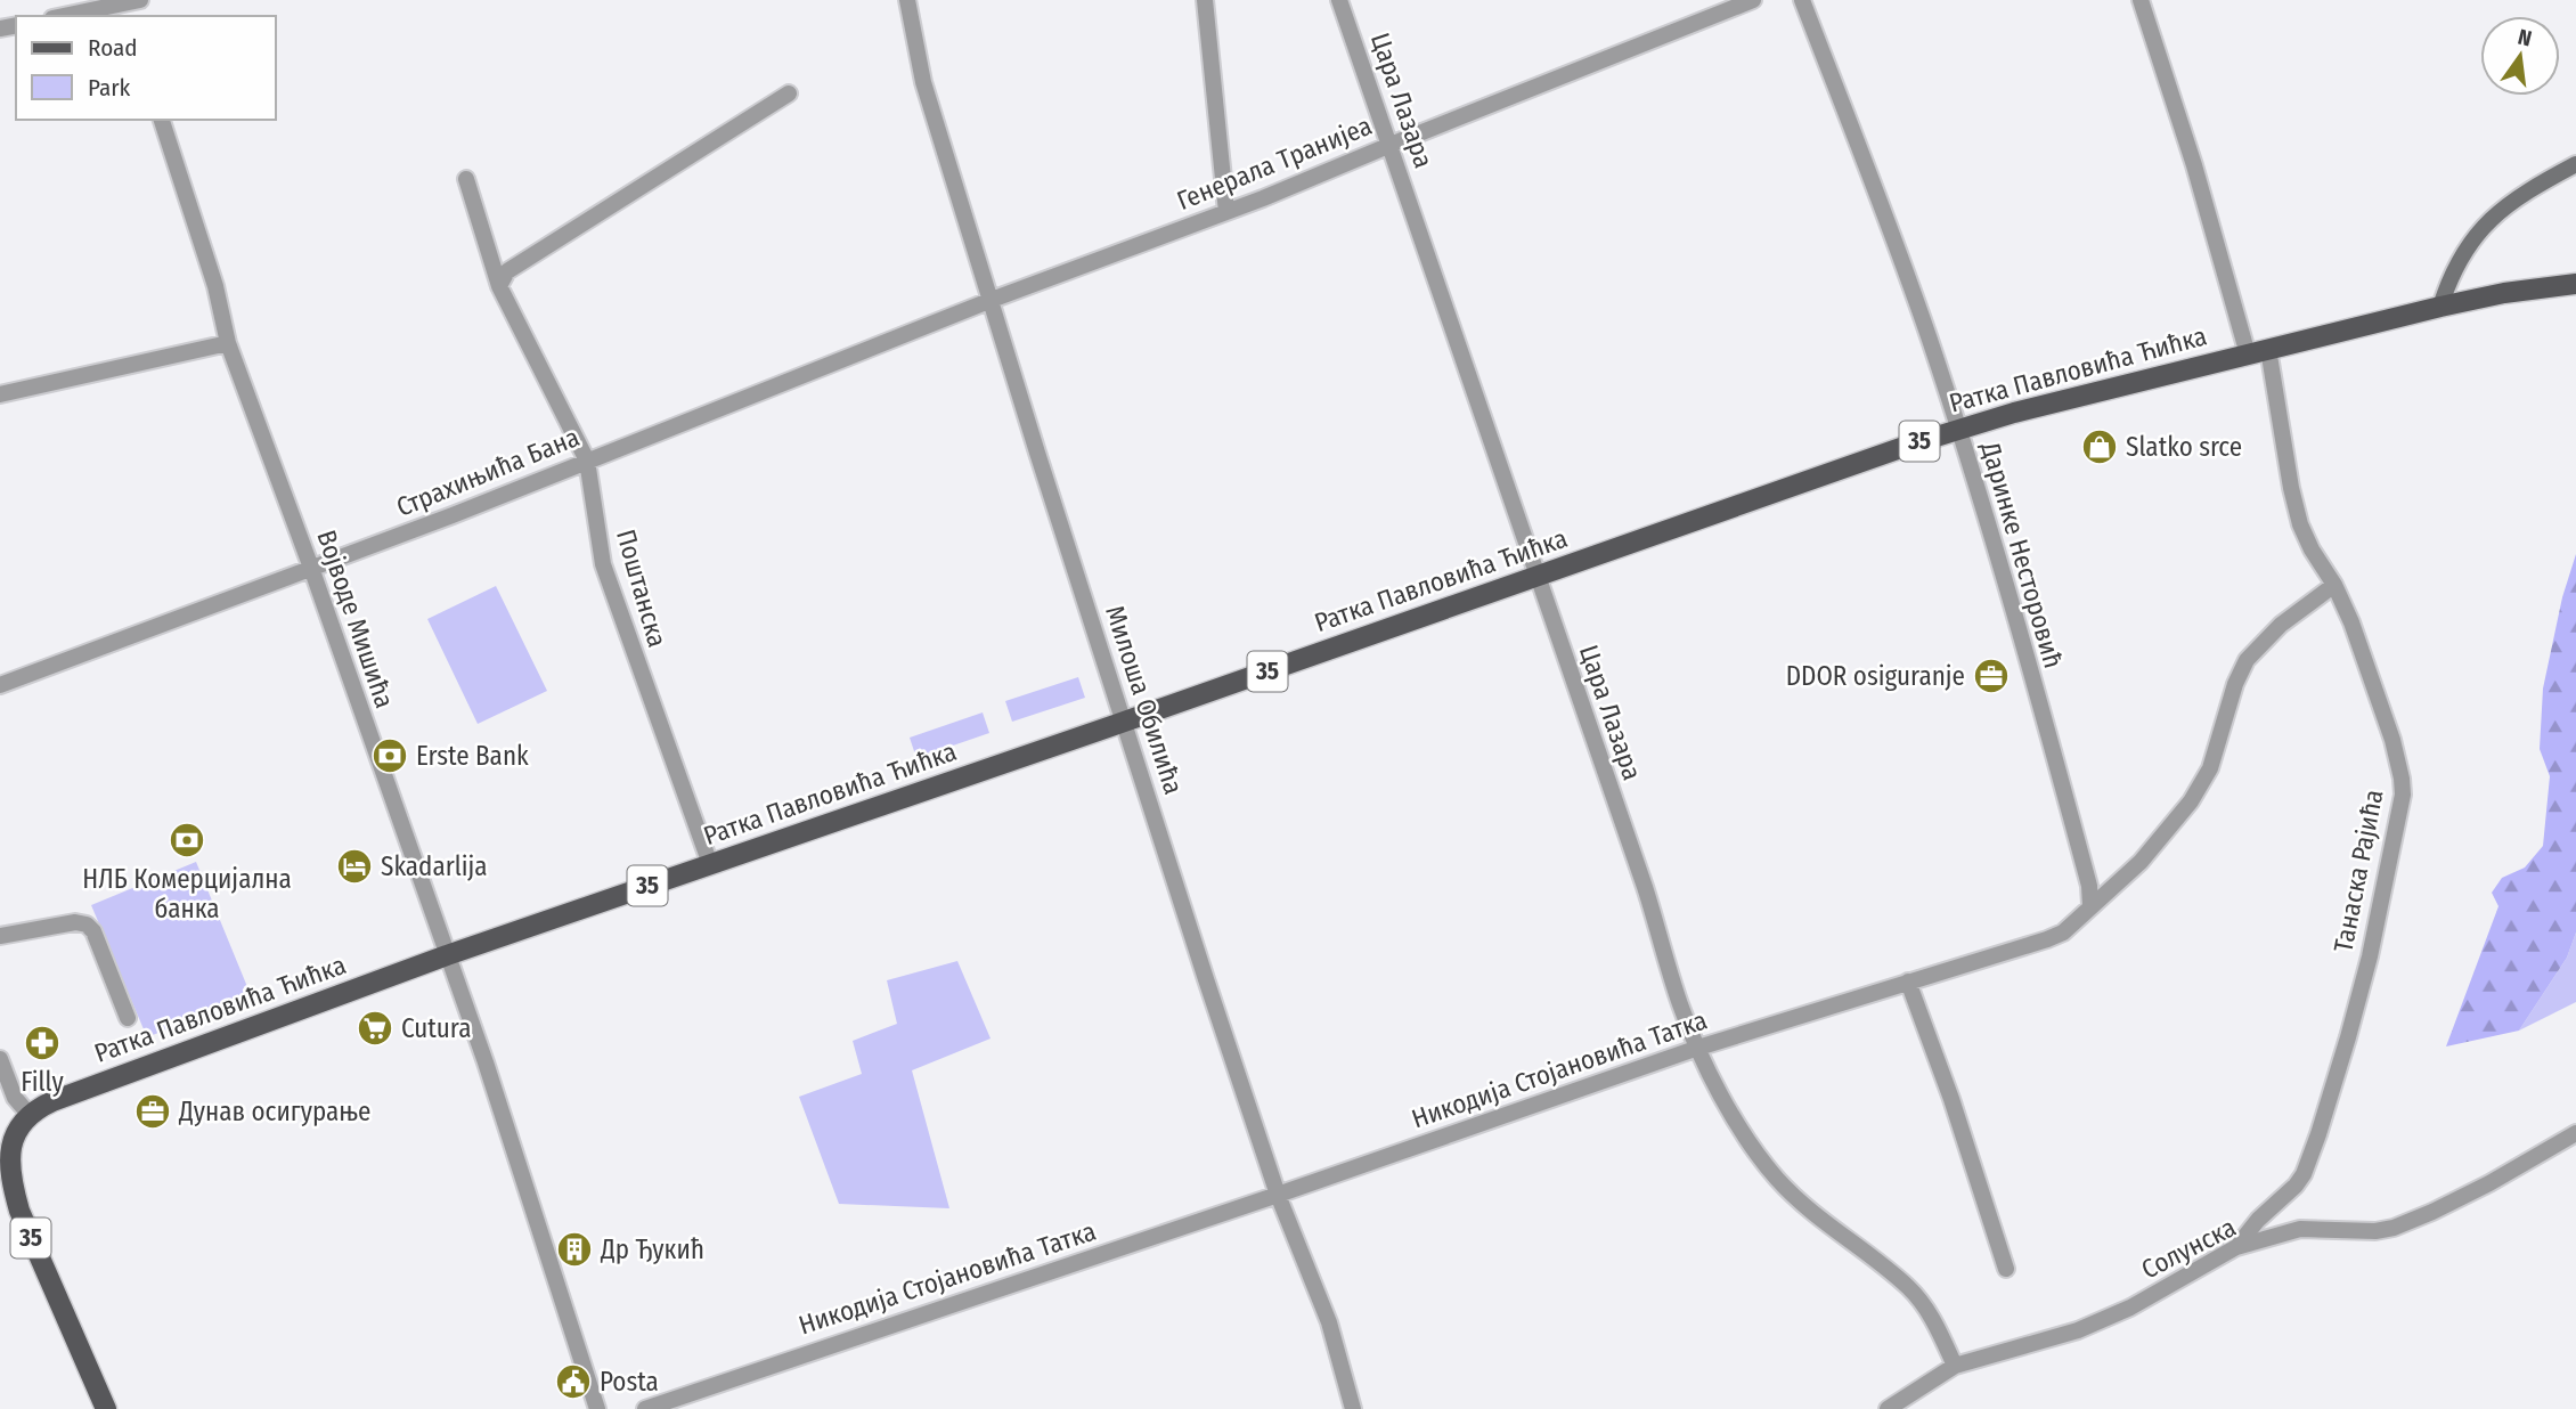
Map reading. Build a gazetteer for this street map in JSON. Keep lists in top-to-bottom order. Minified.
{"streets":{"main road":["Ратка Павловића Ћићка","35"],"street":["Цара Лазара","Генерала Транијеа","Страхињића Бана","Даринке Несторовић","Поштанска","Војводе Мишића","Милоша Обилића","Танаска Рајића","Никодија Стојановића Татка","Солунска"]},"crossings":[["Цара Лазара","Генерала Транијеа"],["Цара Лазара","Ратка Павловића Ћићка"],["Цара Лазара","Никодија Стојановића Татка"],["Цара Лазара","Солунска"],["Генерала Транијеа","Страхињића Бана"],["Генерала Транијеа","Милоша Обилића"],["Ратка Павловића Ћићка","35"],["Ратка Павловића Ћићка","Даринке Несторовић"],["Ратка Павловића Ћићка","Поштанска"],["Ратка Павловића Ћићка","Војводе Мишића"],["Ратка Павловића Ћићка","Милоша Обилића"],["Ратка Павловића Ћићка","Танаска Рајића"],["Страхињића Бана","Поштанска"],["Страхињића Бана","Војводе Мишића"],["Страхињића Бана","Милоша Обилића"],["Даринке Несторовић","Никодија Стојановића Татка"],["Милоша Обилића","Никодија Стојановића Татка"],["Танаска Рајића","Никодија Стојановића Татка"],["Танаска Рајића","Солунска"]],"places":{"shop":["Slatko srce"],"office":["DDOR osiguranje","Дунав осигурање"],"bank":["Erste Bank","НЛБ Комерцијална банка"],"hotel":["Skadarlija"],"supermarket":["Cutura"],"pharmacy":["Filly"],"building":["Др Ђукић"],"public building":["Posta"]},"legend":["Road","Park"],"north":"top"}
